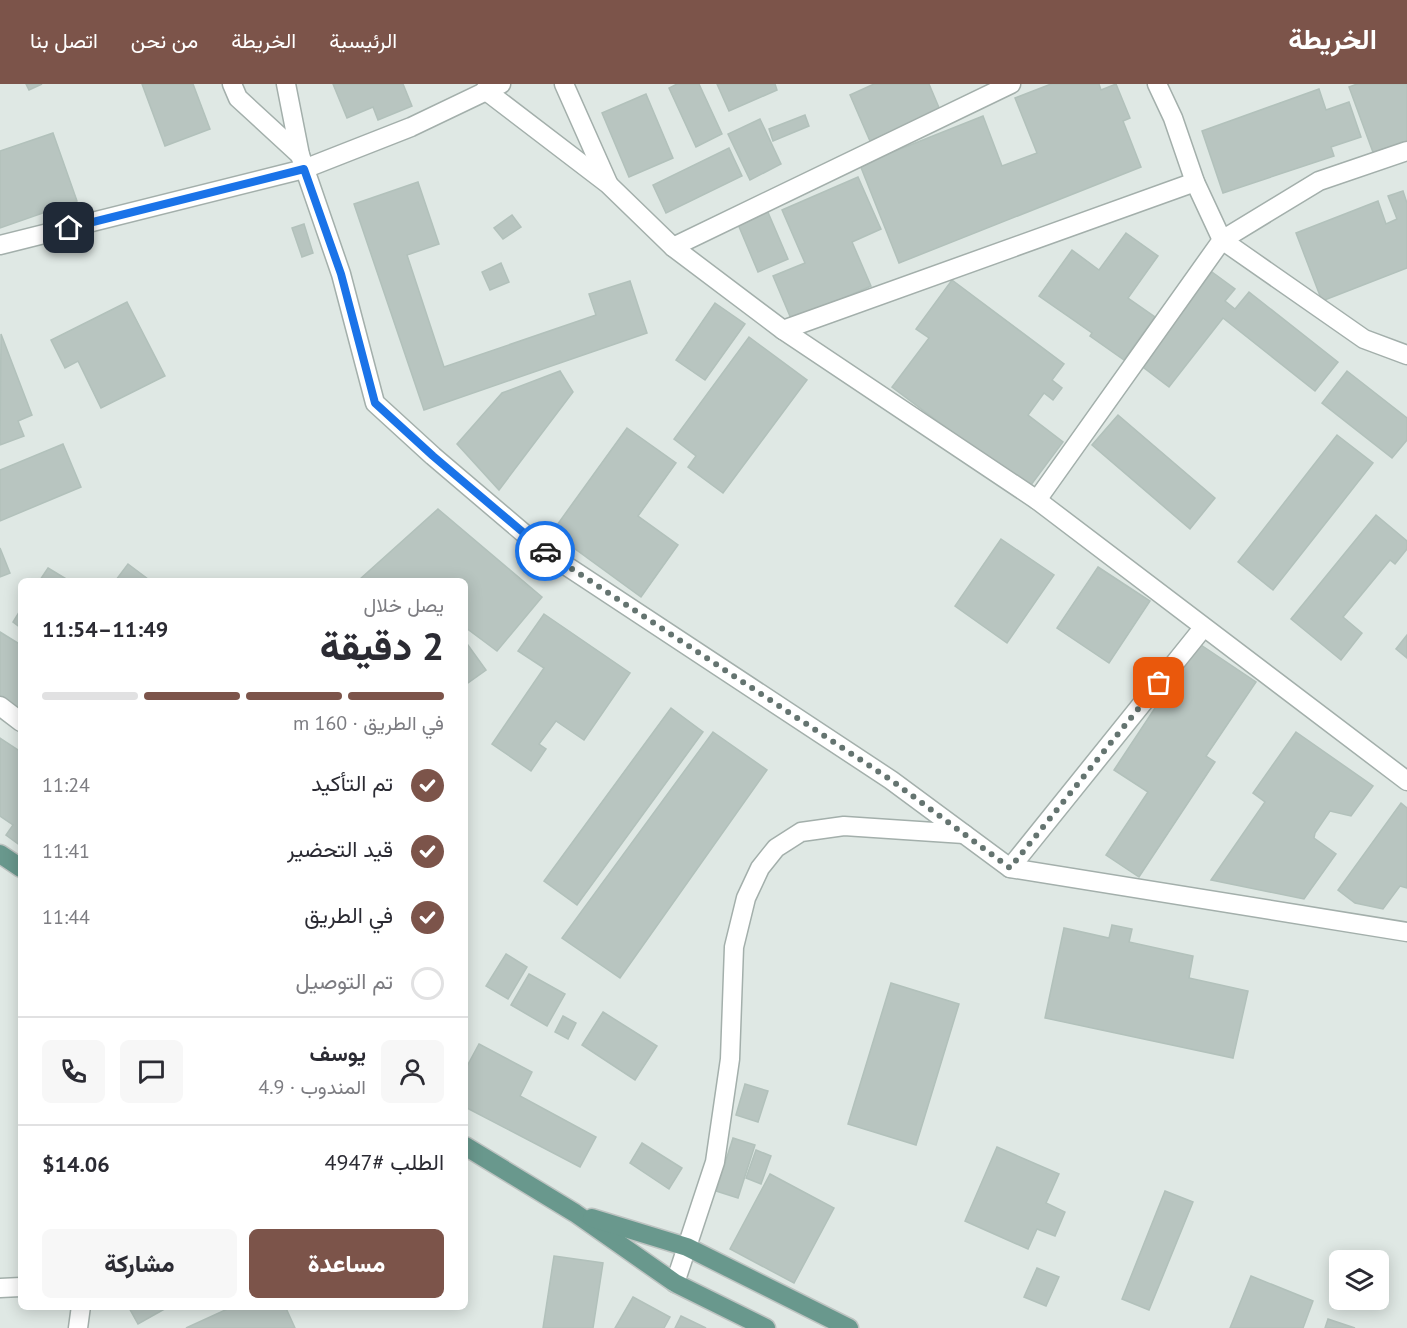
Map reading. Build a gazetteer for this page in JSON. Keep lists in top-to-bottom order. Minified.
{"page":{"header":"الخريطة","nav":["الرئيسية","الخريطة","من نحن","اتصل بنا"],"heading":["2 دقيقة","يصل خلال","11:49–11:54"],"panel":["يوسف","المندوب · 4.9","الطلب #4947","$14.06"],"bar":"في الطريق · 160 m","list":[["تم التأكيد","11:24"],["قيد التحضير","11:41"],["في الطريق","11:44"],"تم التوصيل"],"buttons":["مساعدة","مشاركة"]}}
